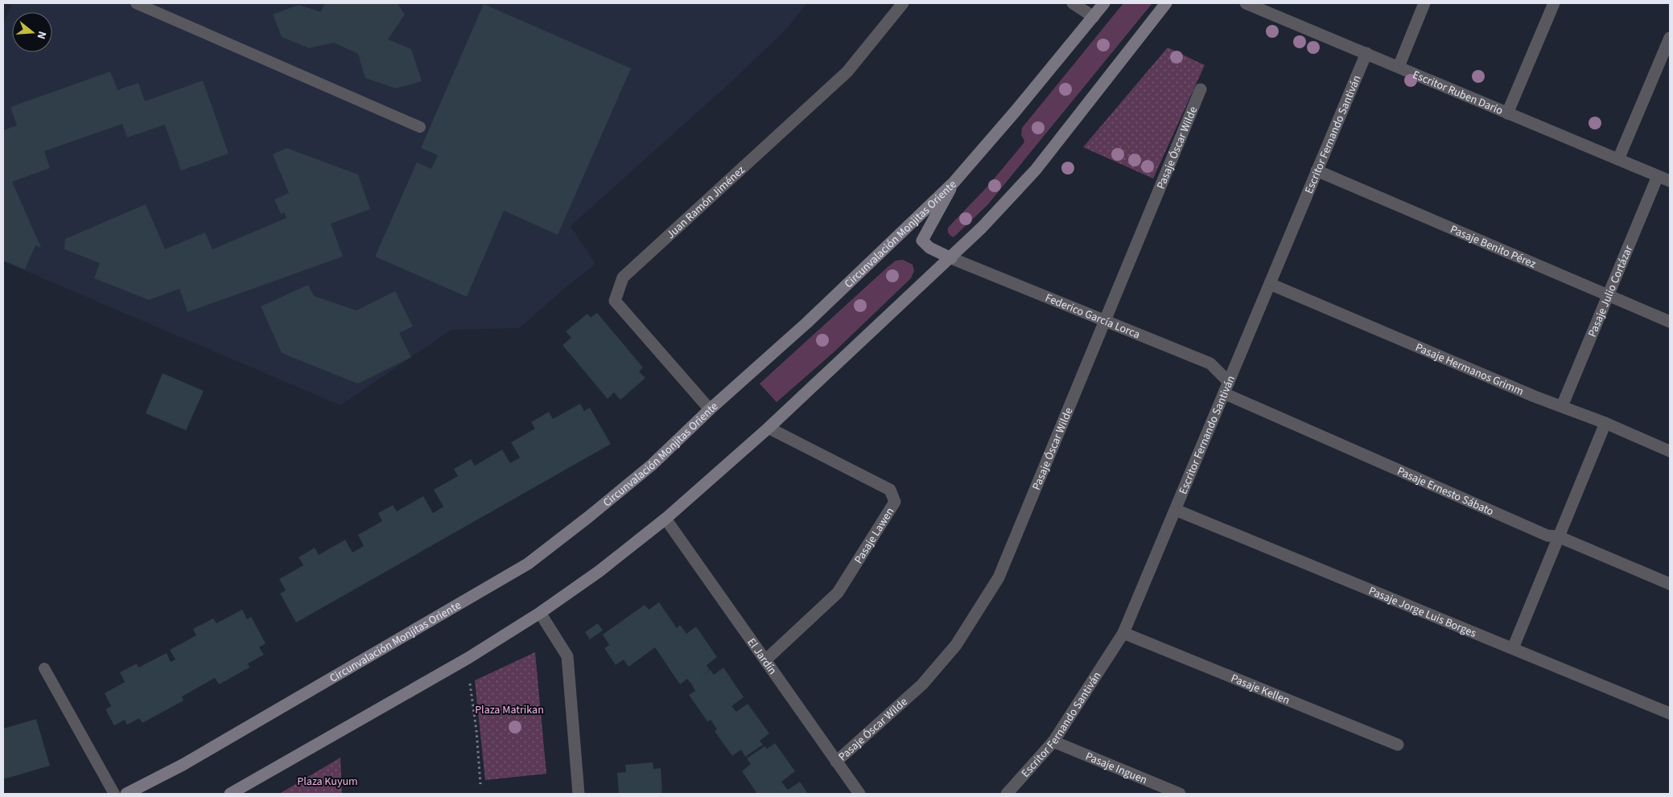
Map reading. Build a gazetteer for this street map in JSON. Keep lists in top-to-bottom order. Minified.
{"streets":{"street":["Escritor Ruben Dario","Escritor Fernando Santiván","Pasaje Óscar Wilde","Juan Ramón Jiménez","Circunvalación Monjitas Oriente","Pasaje Benito Pérez","Pasaje Julio Cortázar","Federico García Lorca","Pasaje Hermanos Grimm","Pasaje Ernesto Sábato","Pasaje Lawen","Pasaje Jorge Luis Borges","El Jardín","Pasaje Kellen","Pasaje Inguen"]},"crossings":[["Escritor Ruben Dario","Escritor Fernando Santiván"],["Escritor Ruben Dario","Pasaje Julio Cortázar"],["Escritor Fernando Santiván","Pasaje Benito Pérez"],["Escritor Fernando Santiván","Federico García Lorca"],["Escritor Fernando Santiván","Pasaje Hermanos Grimm"],["Escritor Fernando Santiván","Pasaje Ernesto Sábato"],["Escritor Fernando Santiván","Pasaje Jorge Luis Borges"],["Escritor Fernando Santiván","Pasaje Kellen"],["Escritor Fernando Santiván","Pasaje Inguen"],["Pasaje Óscar Wilde","Federico García Lorca"],["Pasaje Óscar Wilde","El Jardín"],["Juan Ramón Jiménez","Circunvalación Monjitas Oriente"],["Pasaje Benito Pérez","Pasaje Julio Cortázar"],["Pasaje Julio Cortázar","Pasaje Hermanos Grimm"],["Federico García Lorca","Pasaje Ernesto Sábato"],["Pasaje Lawen","El Jardín"]],"parks":["Plaza Matrikan","Plaza Kuyum"],"north":"right"}
